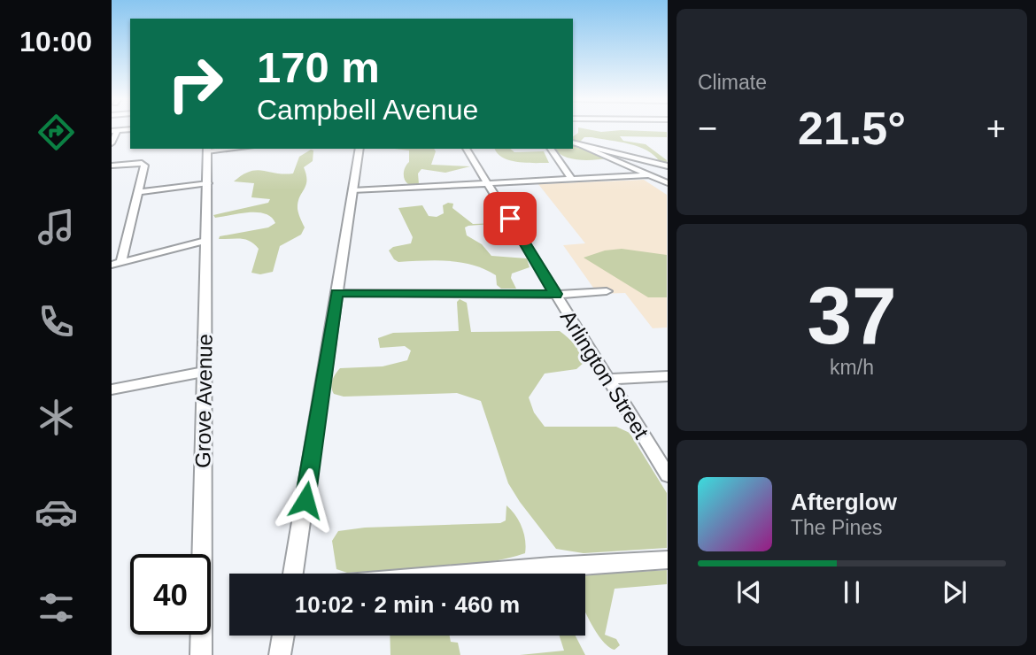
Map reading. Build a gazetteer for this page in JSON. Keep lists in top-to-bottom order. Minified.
{"streets":{"street":["Arlington Street","Grove Avenue"]},"page":{"tabs":"10:00","tile":["Climate",["37","km/h"]],"turn":["170 m","Campbell Avenue"],"heat":["−","21.5°","+"],"song":["Afterglow","The Pines"],"limit":"40","trip":"10:02 · 2 min · 460 m"}}
